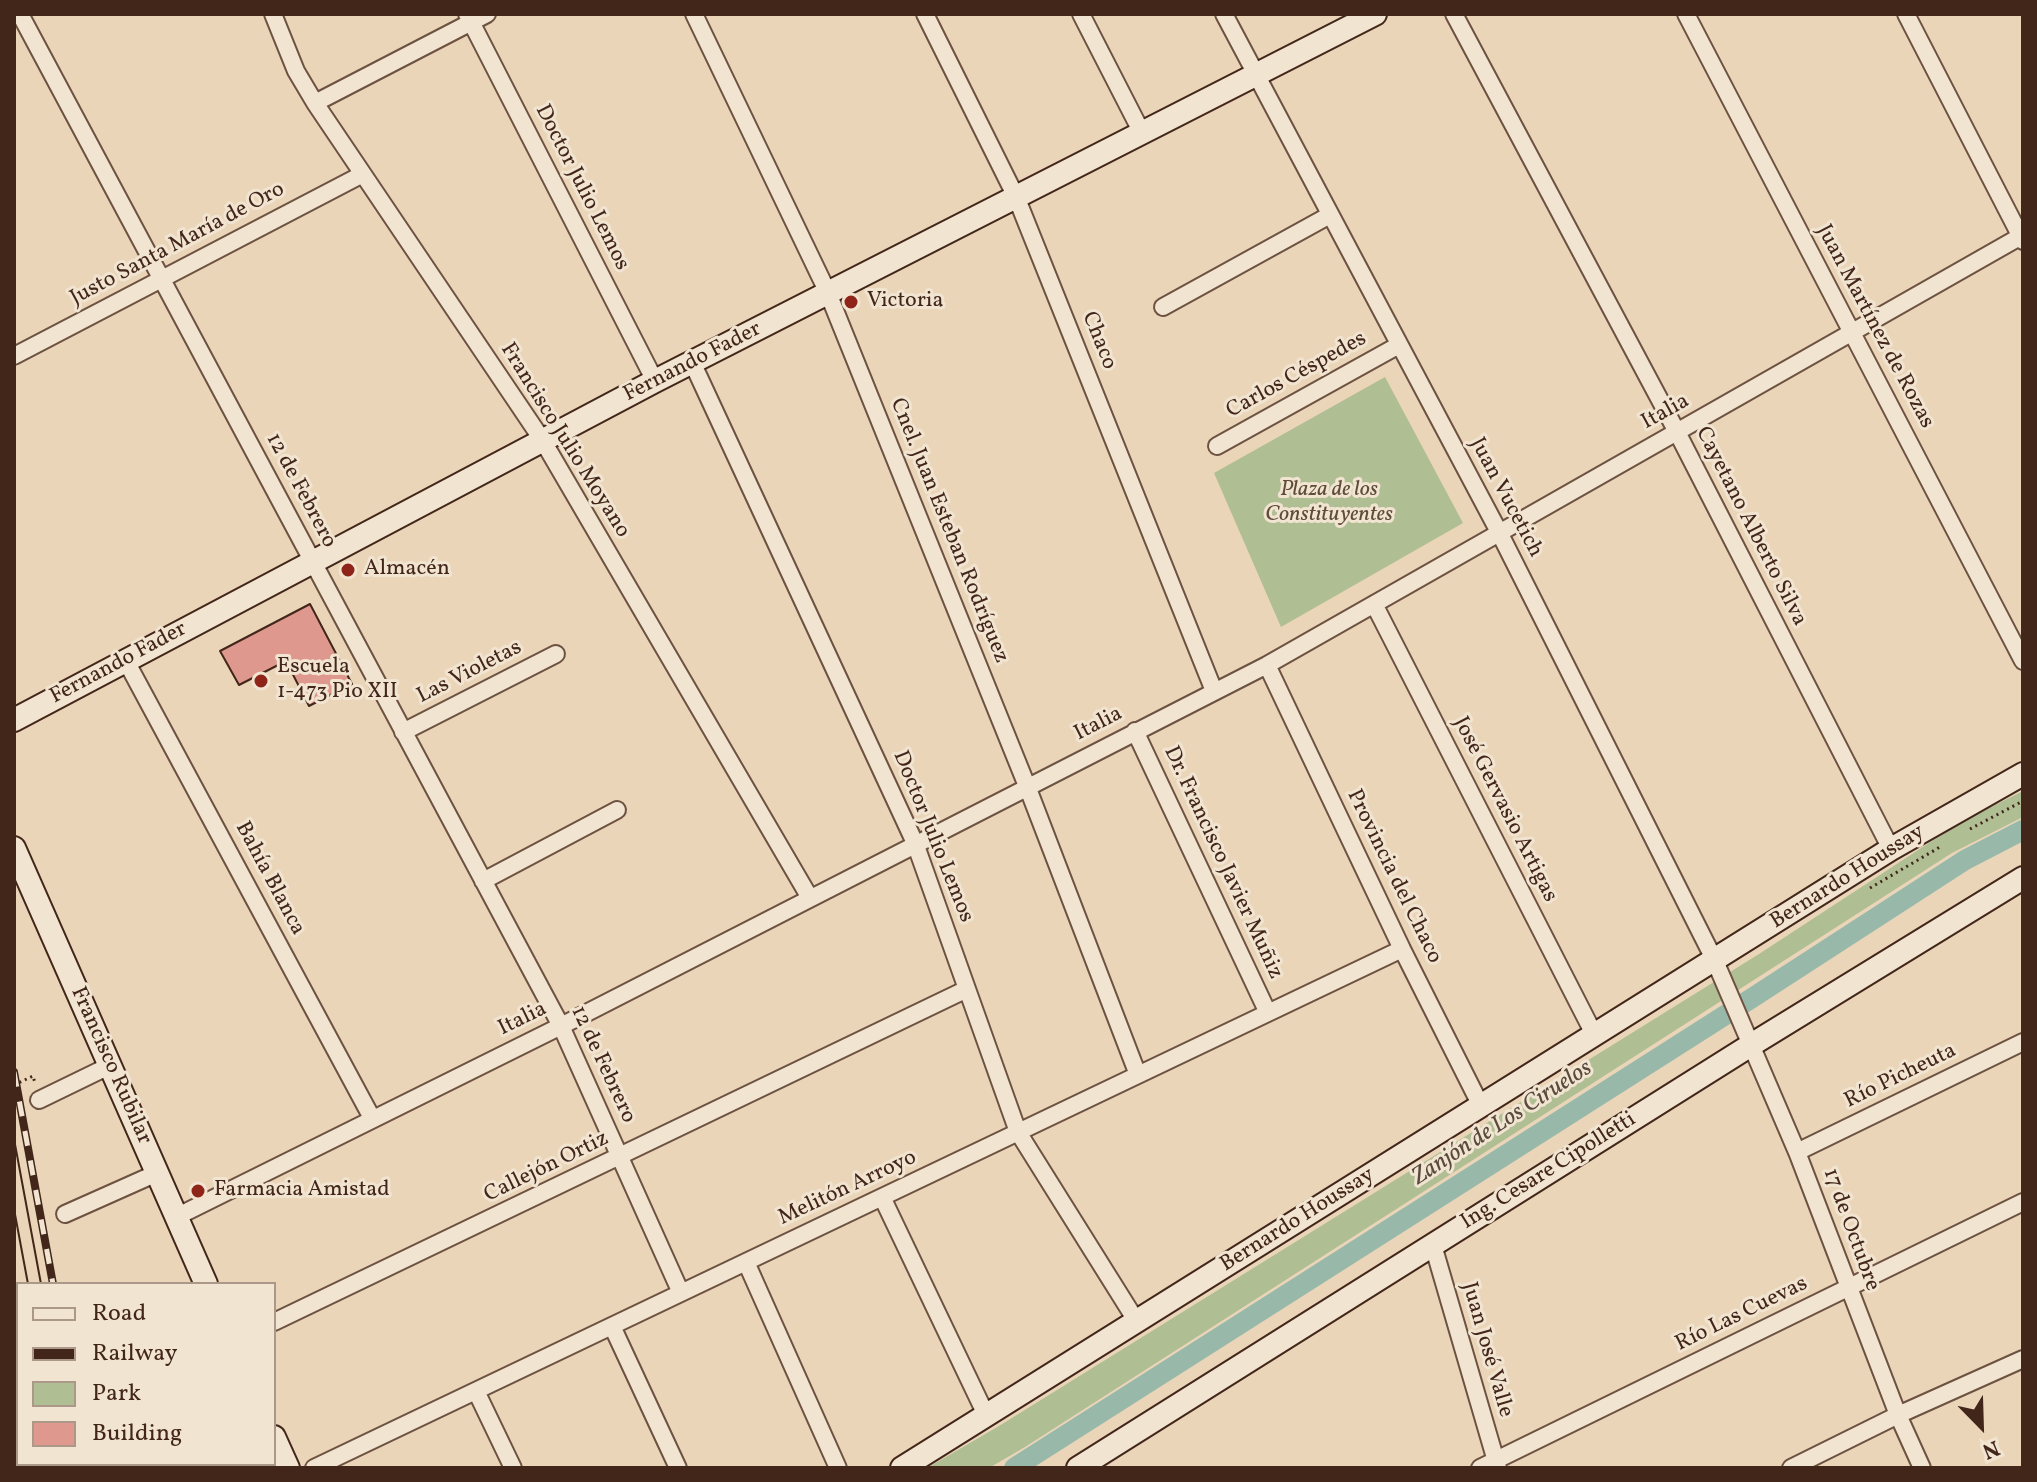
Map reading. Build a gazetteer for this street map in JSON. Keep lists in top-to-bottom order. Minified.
{"streets":{"street":["Doctor Julio Lemos","Justo Santa María de Oro","Juan Martínez de Rozas","Chaco","Fernando Fader","Carlos Céspedes","Italia","Francisco Julio Moyano","12 de Febrero","Juan Vucetich","Cayetano Alberto Silva","Cnel. Juan Esteban Rodríguez","Las Violetas","José Gervasio Artigas","Dr. Francisco Javier Muñiz","Provincia del Chaco","Bernardo Houssay","Bahía Blanca","Francisco Rubilar","Río Picheuta","Callejón Ortiz","Ing. Cesare Cipolletti","Melitón Arroyo","17 de Octubre","Río Las Cuevas","Juan José Valle"]},"crossings":[["Doctor Julio Lemos","Fernando Fader"],["Doctor Julio Lemos","Italia"],["Doctor Julio Lemos","Bernardo Houssay"],["Doctor Julio Lemos","Callejón Ortiz"],["Doctor Julio Lemos","Melitón Arroyo"],["Justo Santa María de Oro","Francisco Julio Moyano"],["Justo Santa María de Oro","12 de Febrero"],["Juan Martínez de Rozas","Italia"],["Chaco","Fernando Fader"],["Chaco","Italia"],["Fernando Fader","Francisco Julio Moyano"],["Fernando Fader","12 de Febrero"],["Fernando Fader","Juan Vucetich"],["Fernando Fader","Cnel. Juan Esteban Rodríguez"],["Fernando Fader","Bahía Blanca"],["Carlos Céspedes","Juan Vucetich"],["Italia","Francisco Julio Moyano"],["Italia","12 de Febrero"],["Italia","Juan Vucetich"],["Italia","Cayetano Alberto Silva"],["Italia","Cnel. Juan Esteban Rodríguez"],["Italia","José Gervasio Artigas"],["Italia","Dr. Francisco Javier Muñiz"],["Italia","Provincia del Chaco"],["Italia","Bahía Blanca"],["Italia","Francisco Rubilar"],["12 de Febrero","Las Violetas"],["12 de Febrero","Callejón Ortiz"],["12 de Febrero","Melitón Arroyo"],["Juan Vucetich","Bernardo Houssay"],["Juan Vucetich","17 de Octubre"],["Cayetano Alberto Silva","Bernardo Houssay"],["Cnel. Juan Esteban Rodríguez","Melitón Arroyo"],["José Gervasio Artigas","Bernardo Houssay"],["Dr. Francisco Javier Muñiz","Melitón Arroyo"],["Provincia del Chaco","Bernardo Houssay"],["Provincia del Chaco","Melitón Arroyo"],["Río Picheuta","17 de Octubre"],["Ing. Cesare Cipolletti","17 de Octubre"],["Ing. Cesare Cipolletti","Juan José Valle"],["17 de Octubre","Río Las Cuevas"],["Río Las Cuevas","Juan José Valle"]],"water":["Zanjón de Los Ciruelos"],"parks":["Plaza de los Constituyentes"],"places":["Victoria","Almacén","Escuela 1-473 Pio XII","Farmacia Amistad"],"legend":["Road","Railway","Park","Building"],"north":"bottom right"}
